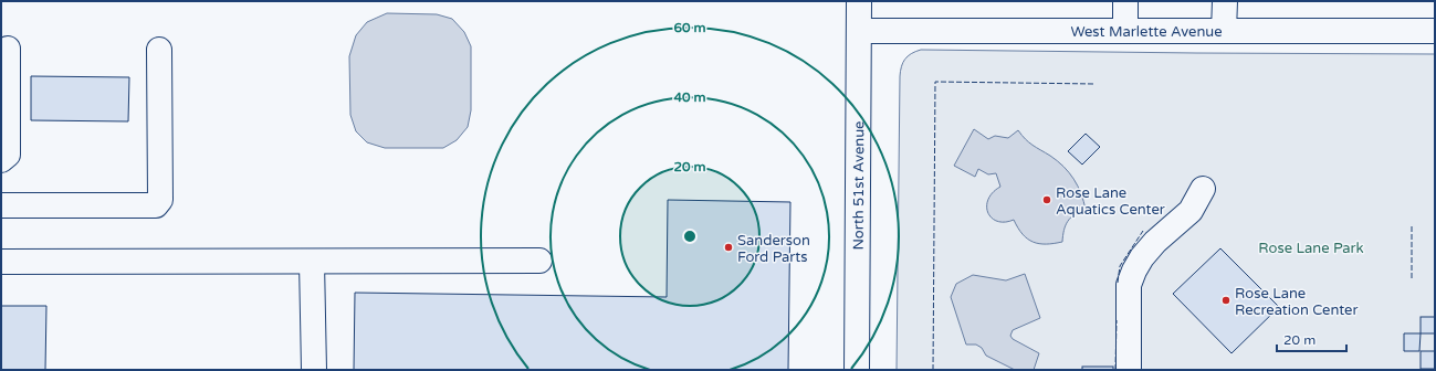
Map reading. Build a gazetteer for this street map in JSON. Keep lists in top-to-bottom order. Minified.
{"streets":{"street":["West Marlette Avenue","North 51st Avenue"]},"crossings":[["West Marlette Avenue","North 51st Avenue"]],"parks":["Rose Lane Park"],"places":["Rose Lane Aquatics Center","Sanderson Ford Parts","Rose Lane Recreation Center"],"scale_bar":"20 m","rings":["60 m","40 m","20 m"]}
